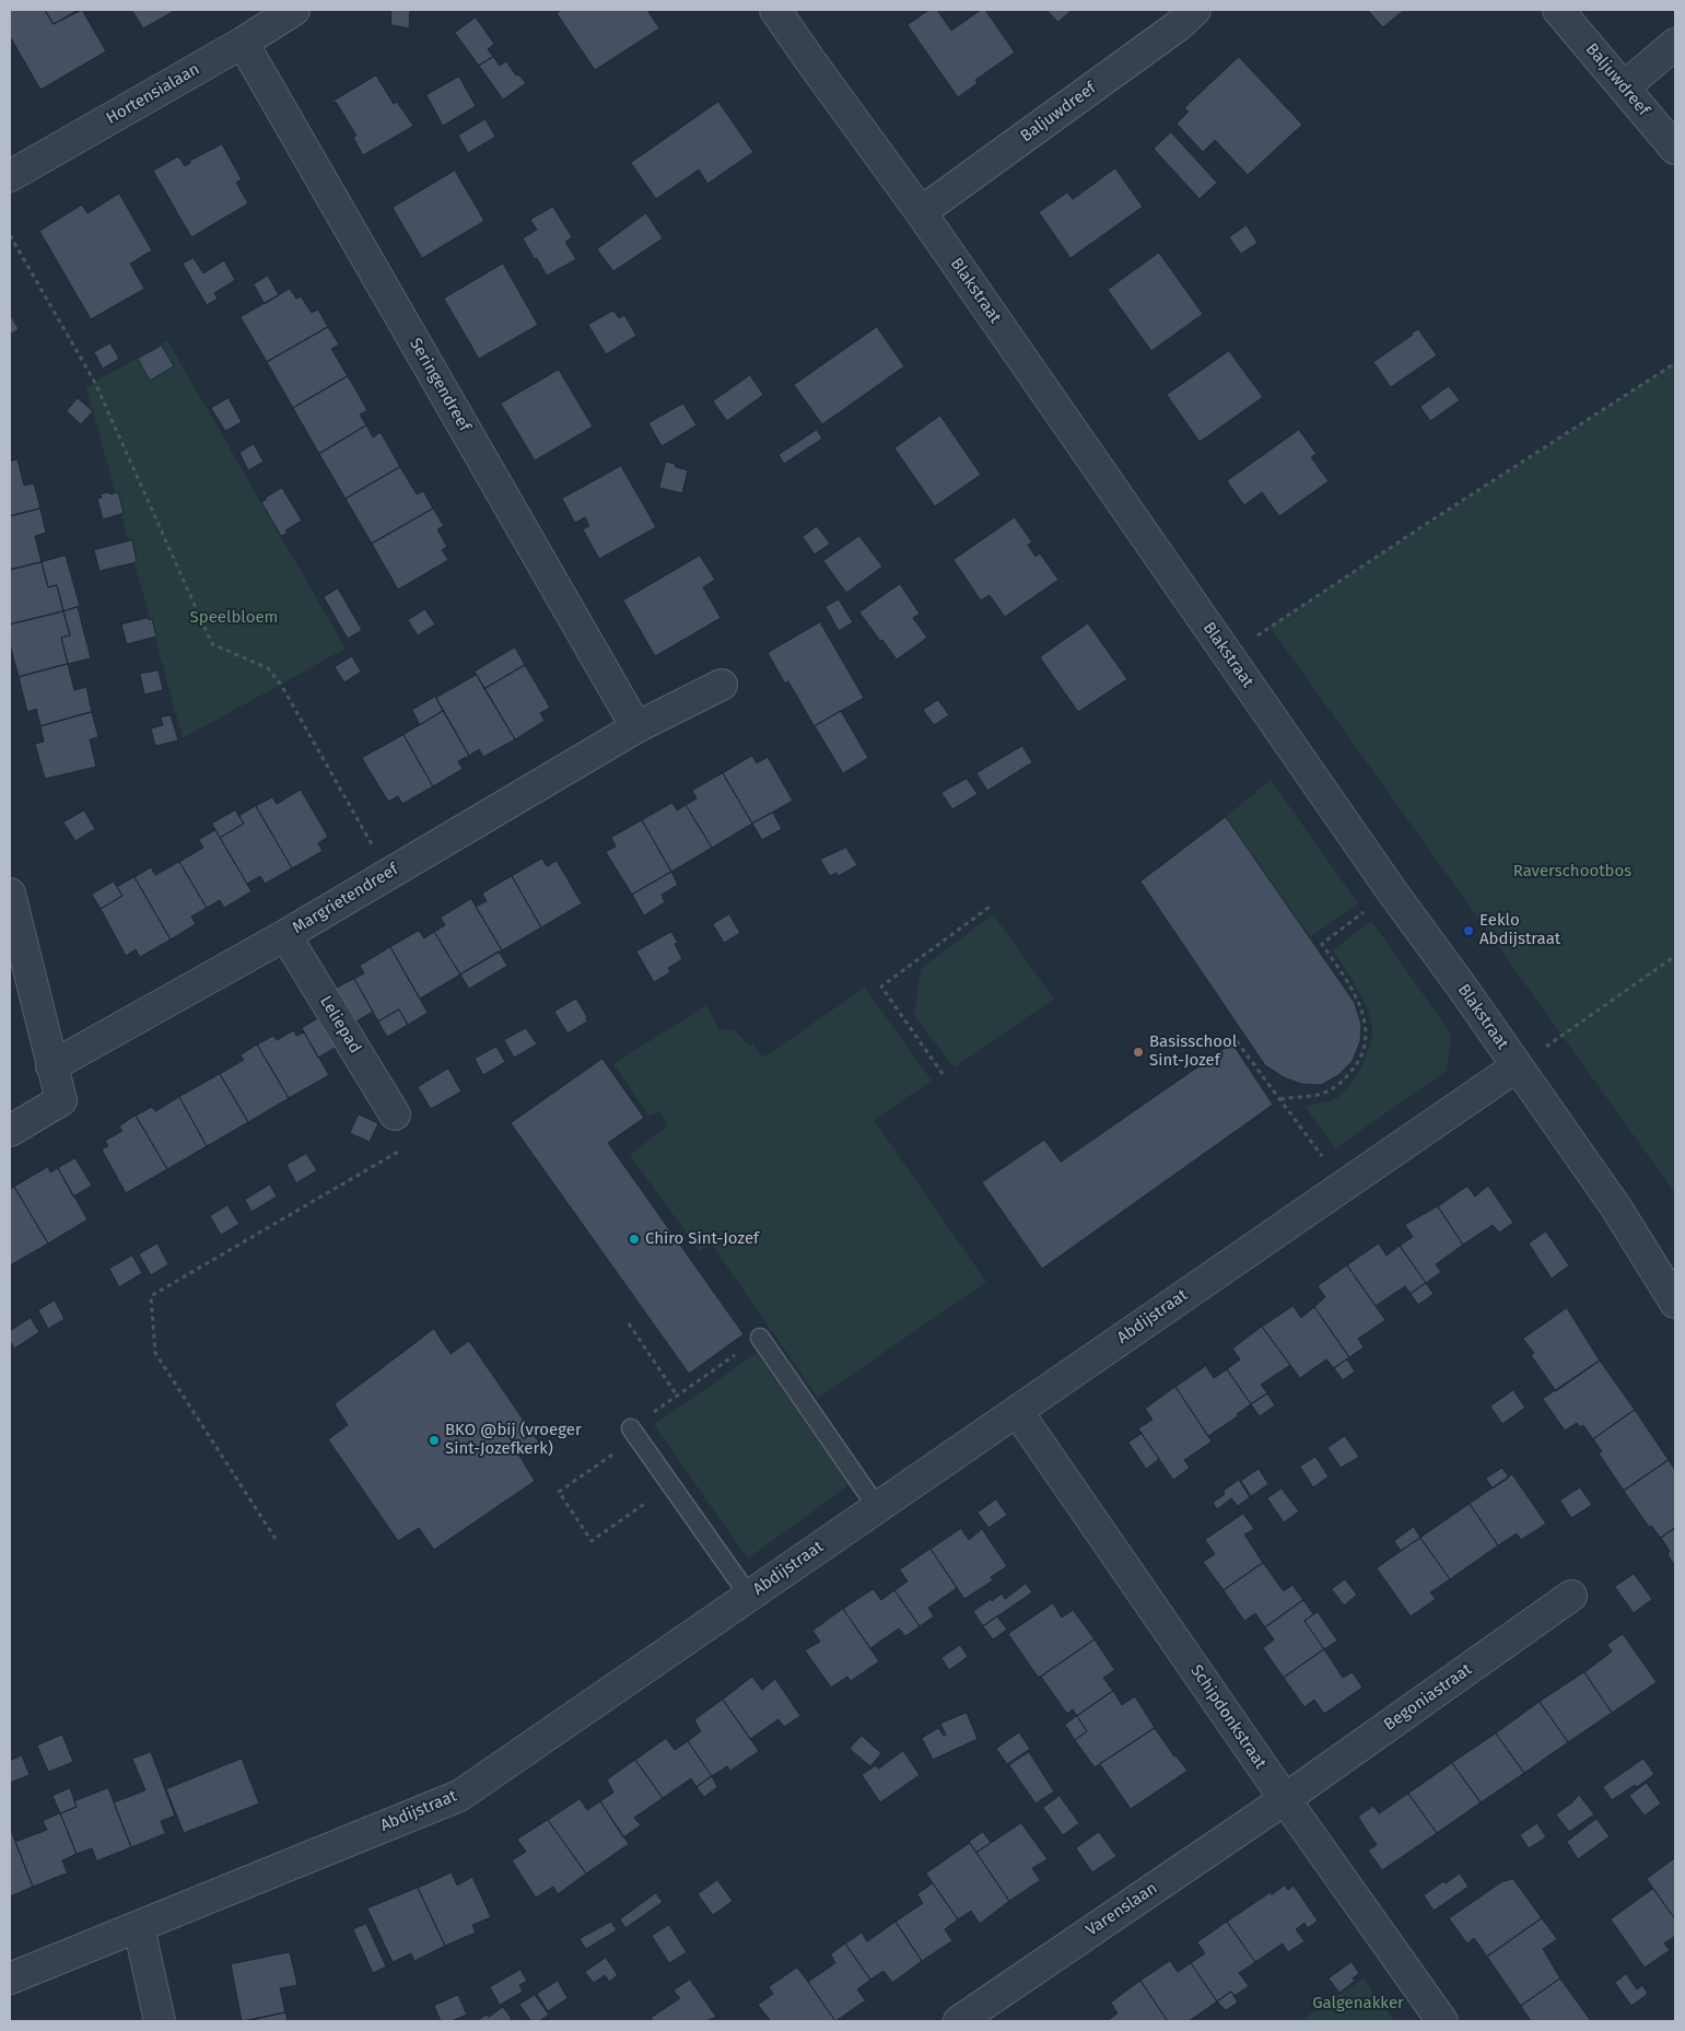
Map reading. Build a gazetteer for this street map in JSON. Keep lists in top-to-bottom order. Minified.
{"streets":{"street":["Baljuwdreef","Hortensialaan","Blakstraat","Seringendreef","Margrietendreef","Leliepad","Abdijstraat","Begoniastraat","Schipdonkstraat","Varenslaan"]},"crossings":[["Baljuwdreef","Blakstraat"],["Hortensialaan","Seringendreef"],["Blakstraat","Abdijstraat"],["Seringendreef","Margrietendreef"],["Margrietendreef","Leliepad"],["Abdijstraat","Schipdonkstraat"],["Begoniastraat","Schipdonkstraat"],["Begoniastraat","Varenslaan"],["Schipdonkstraat","Varenslaan"]],"parks":["Speelbloem","Raverschootbos","Galgenakker"],"places":["Eeklo Abdijstraat","Basisschool Sint-Jozef","Chiro Sint-Jozef","BKO @bij (vroeger Sint-Jozefkerk)"]}
